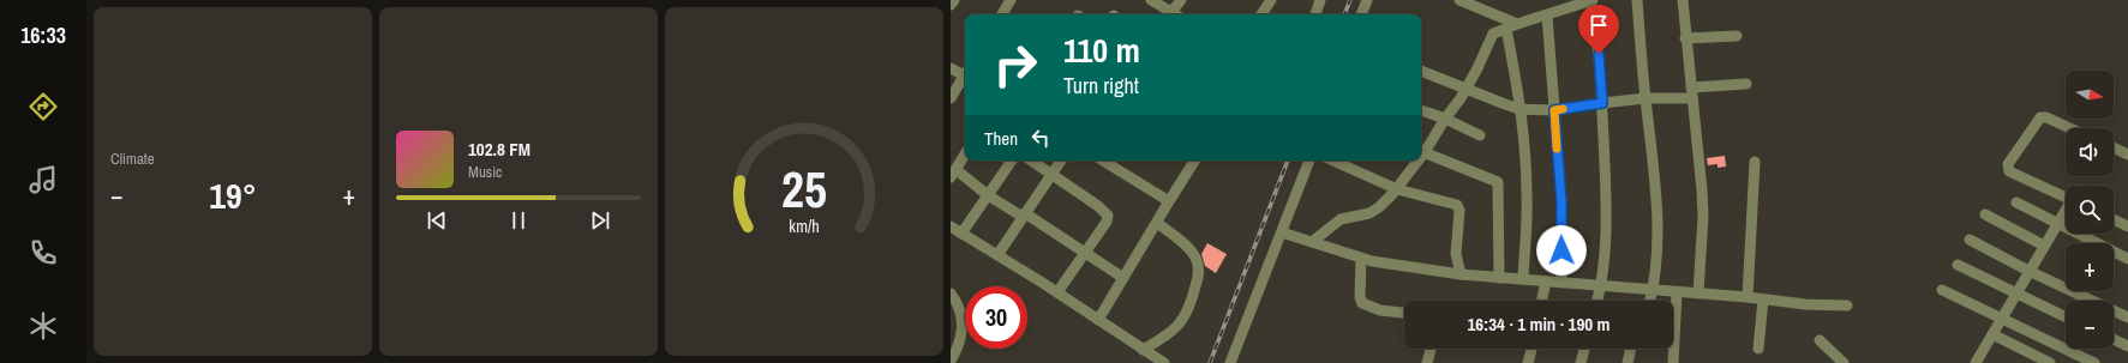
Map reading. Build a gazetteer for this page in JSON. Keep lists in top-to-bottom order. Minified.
{"north":"right","page":{"tabs":"16:33","tile":"Climate","turn":["110 m","Turn right"],"map_buttons":["+","−"],"then":"Then","song":["102.8 FM","Music"],"heat":["−","19°","+"],"limit":"30","trip":"16:34 · 1 min · 190 m","gauge":["25","km/h"]}}
